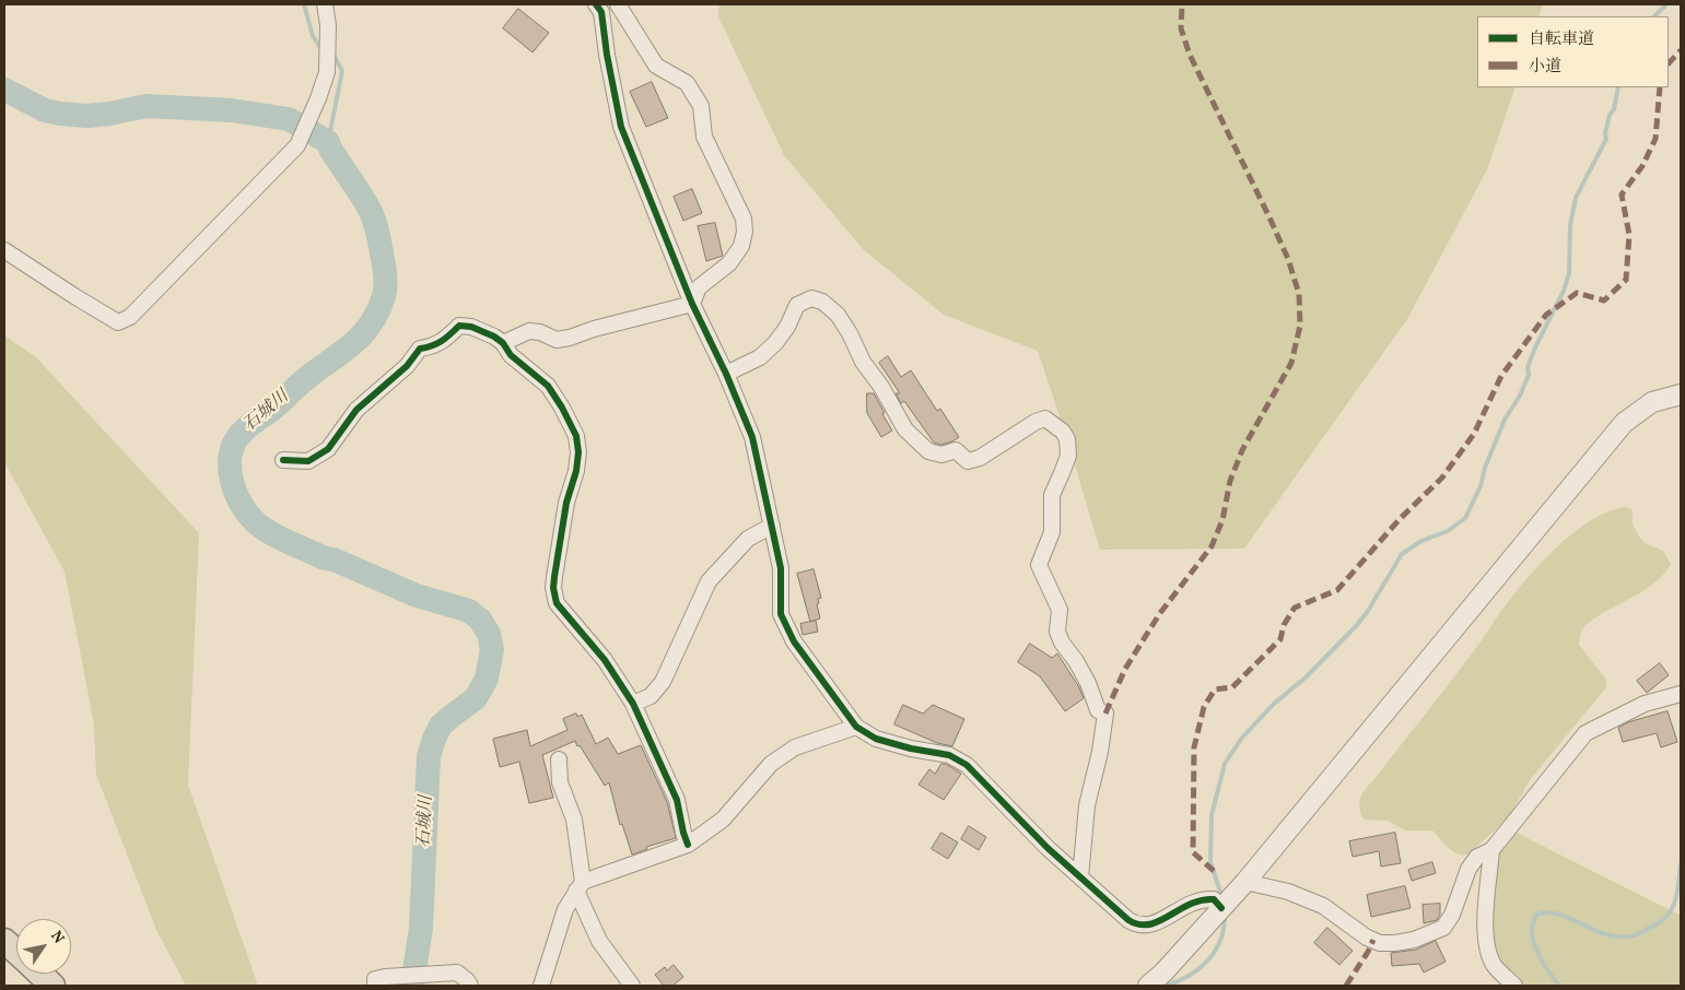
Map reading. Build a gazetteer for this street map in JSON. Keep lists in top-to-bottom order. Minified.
{"water":["石城川"],"legend":["自転車道","小道"],"north":"top right"}
